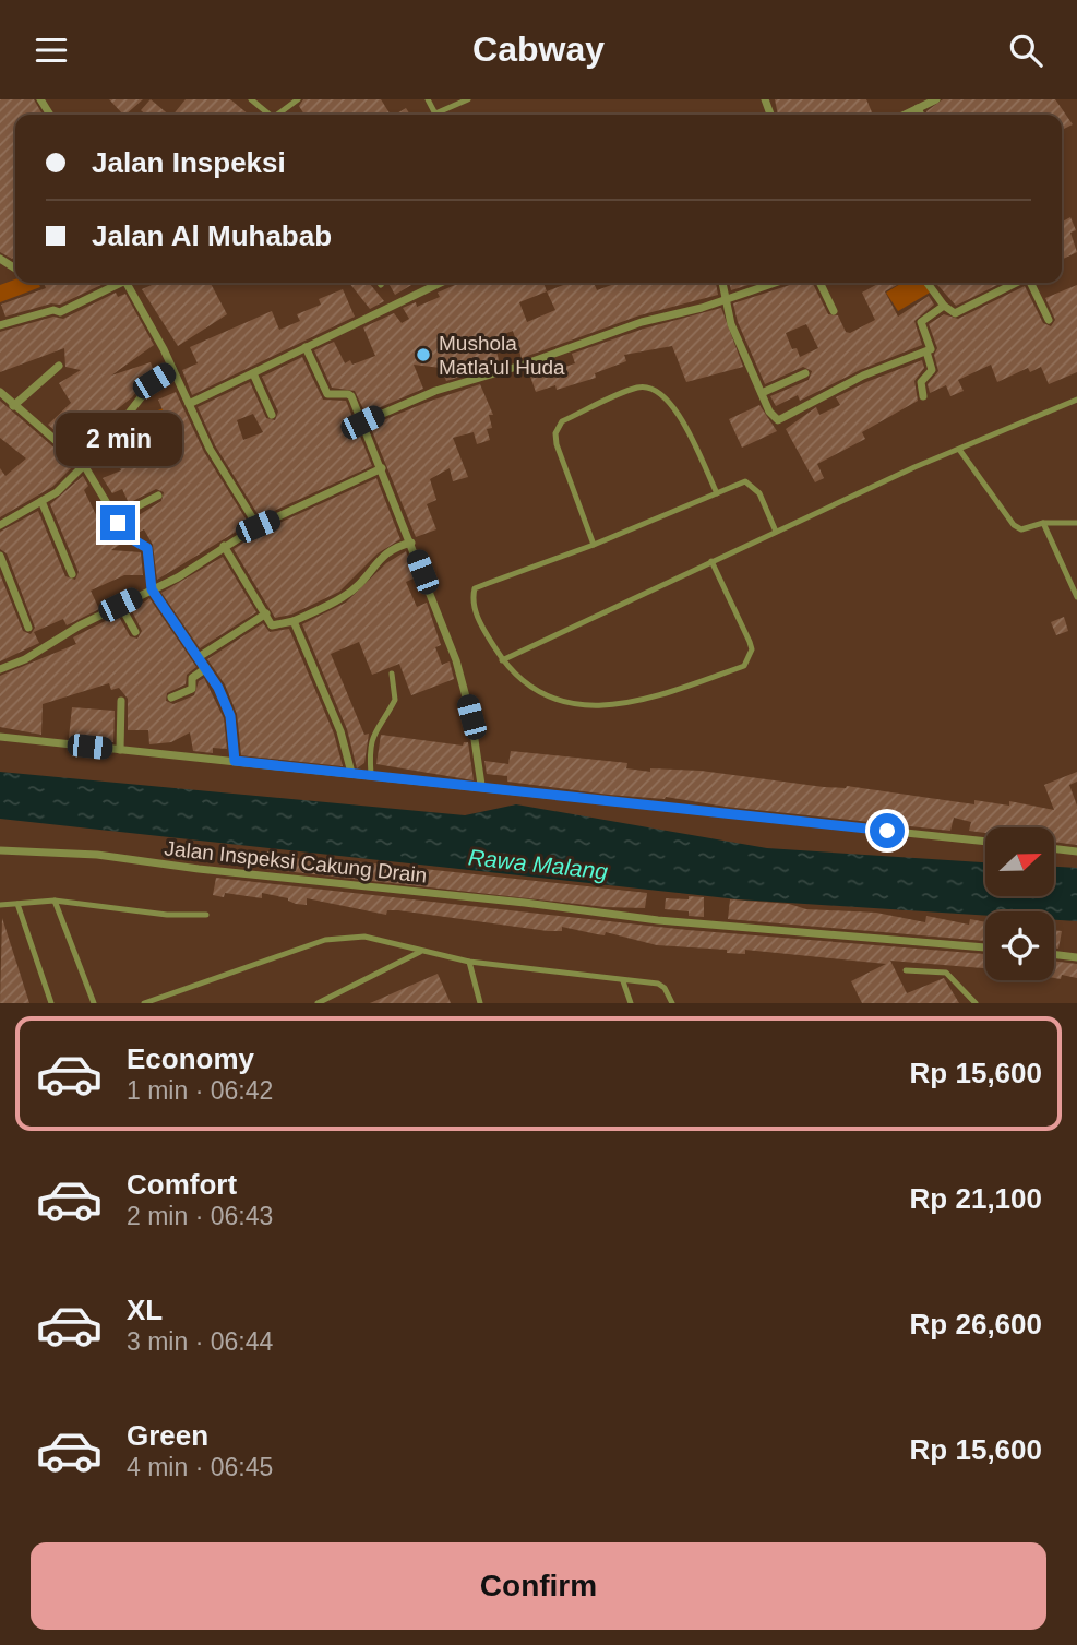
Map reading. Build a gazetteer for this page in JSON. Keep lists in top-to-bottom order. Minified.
{"streets":{"street":["Jalan Inspeksi Cakung Drain"]},"water":["Rawa Malang"],"places":["Mushola Matla'ul Huda"],"north":"right","page":{"header":"Cabway","banner":["Jalan Inspeksi","Jalan Al Muhabab"],"bubble":"2 min","list":[{"name":"Economy","note":"1 min · 06:42","value":"Rp 15,600"},{"name":"Comfort","note":"2 min · 06:43","value":"Rp 21,100"},{"name":"XL","note":"3 min · 06:44","value":"Rp 26,600"},{"name":"Green","note":"4 min · 06:45","value":"Rp 15,600"}],"buttons":"Confirm"}}
